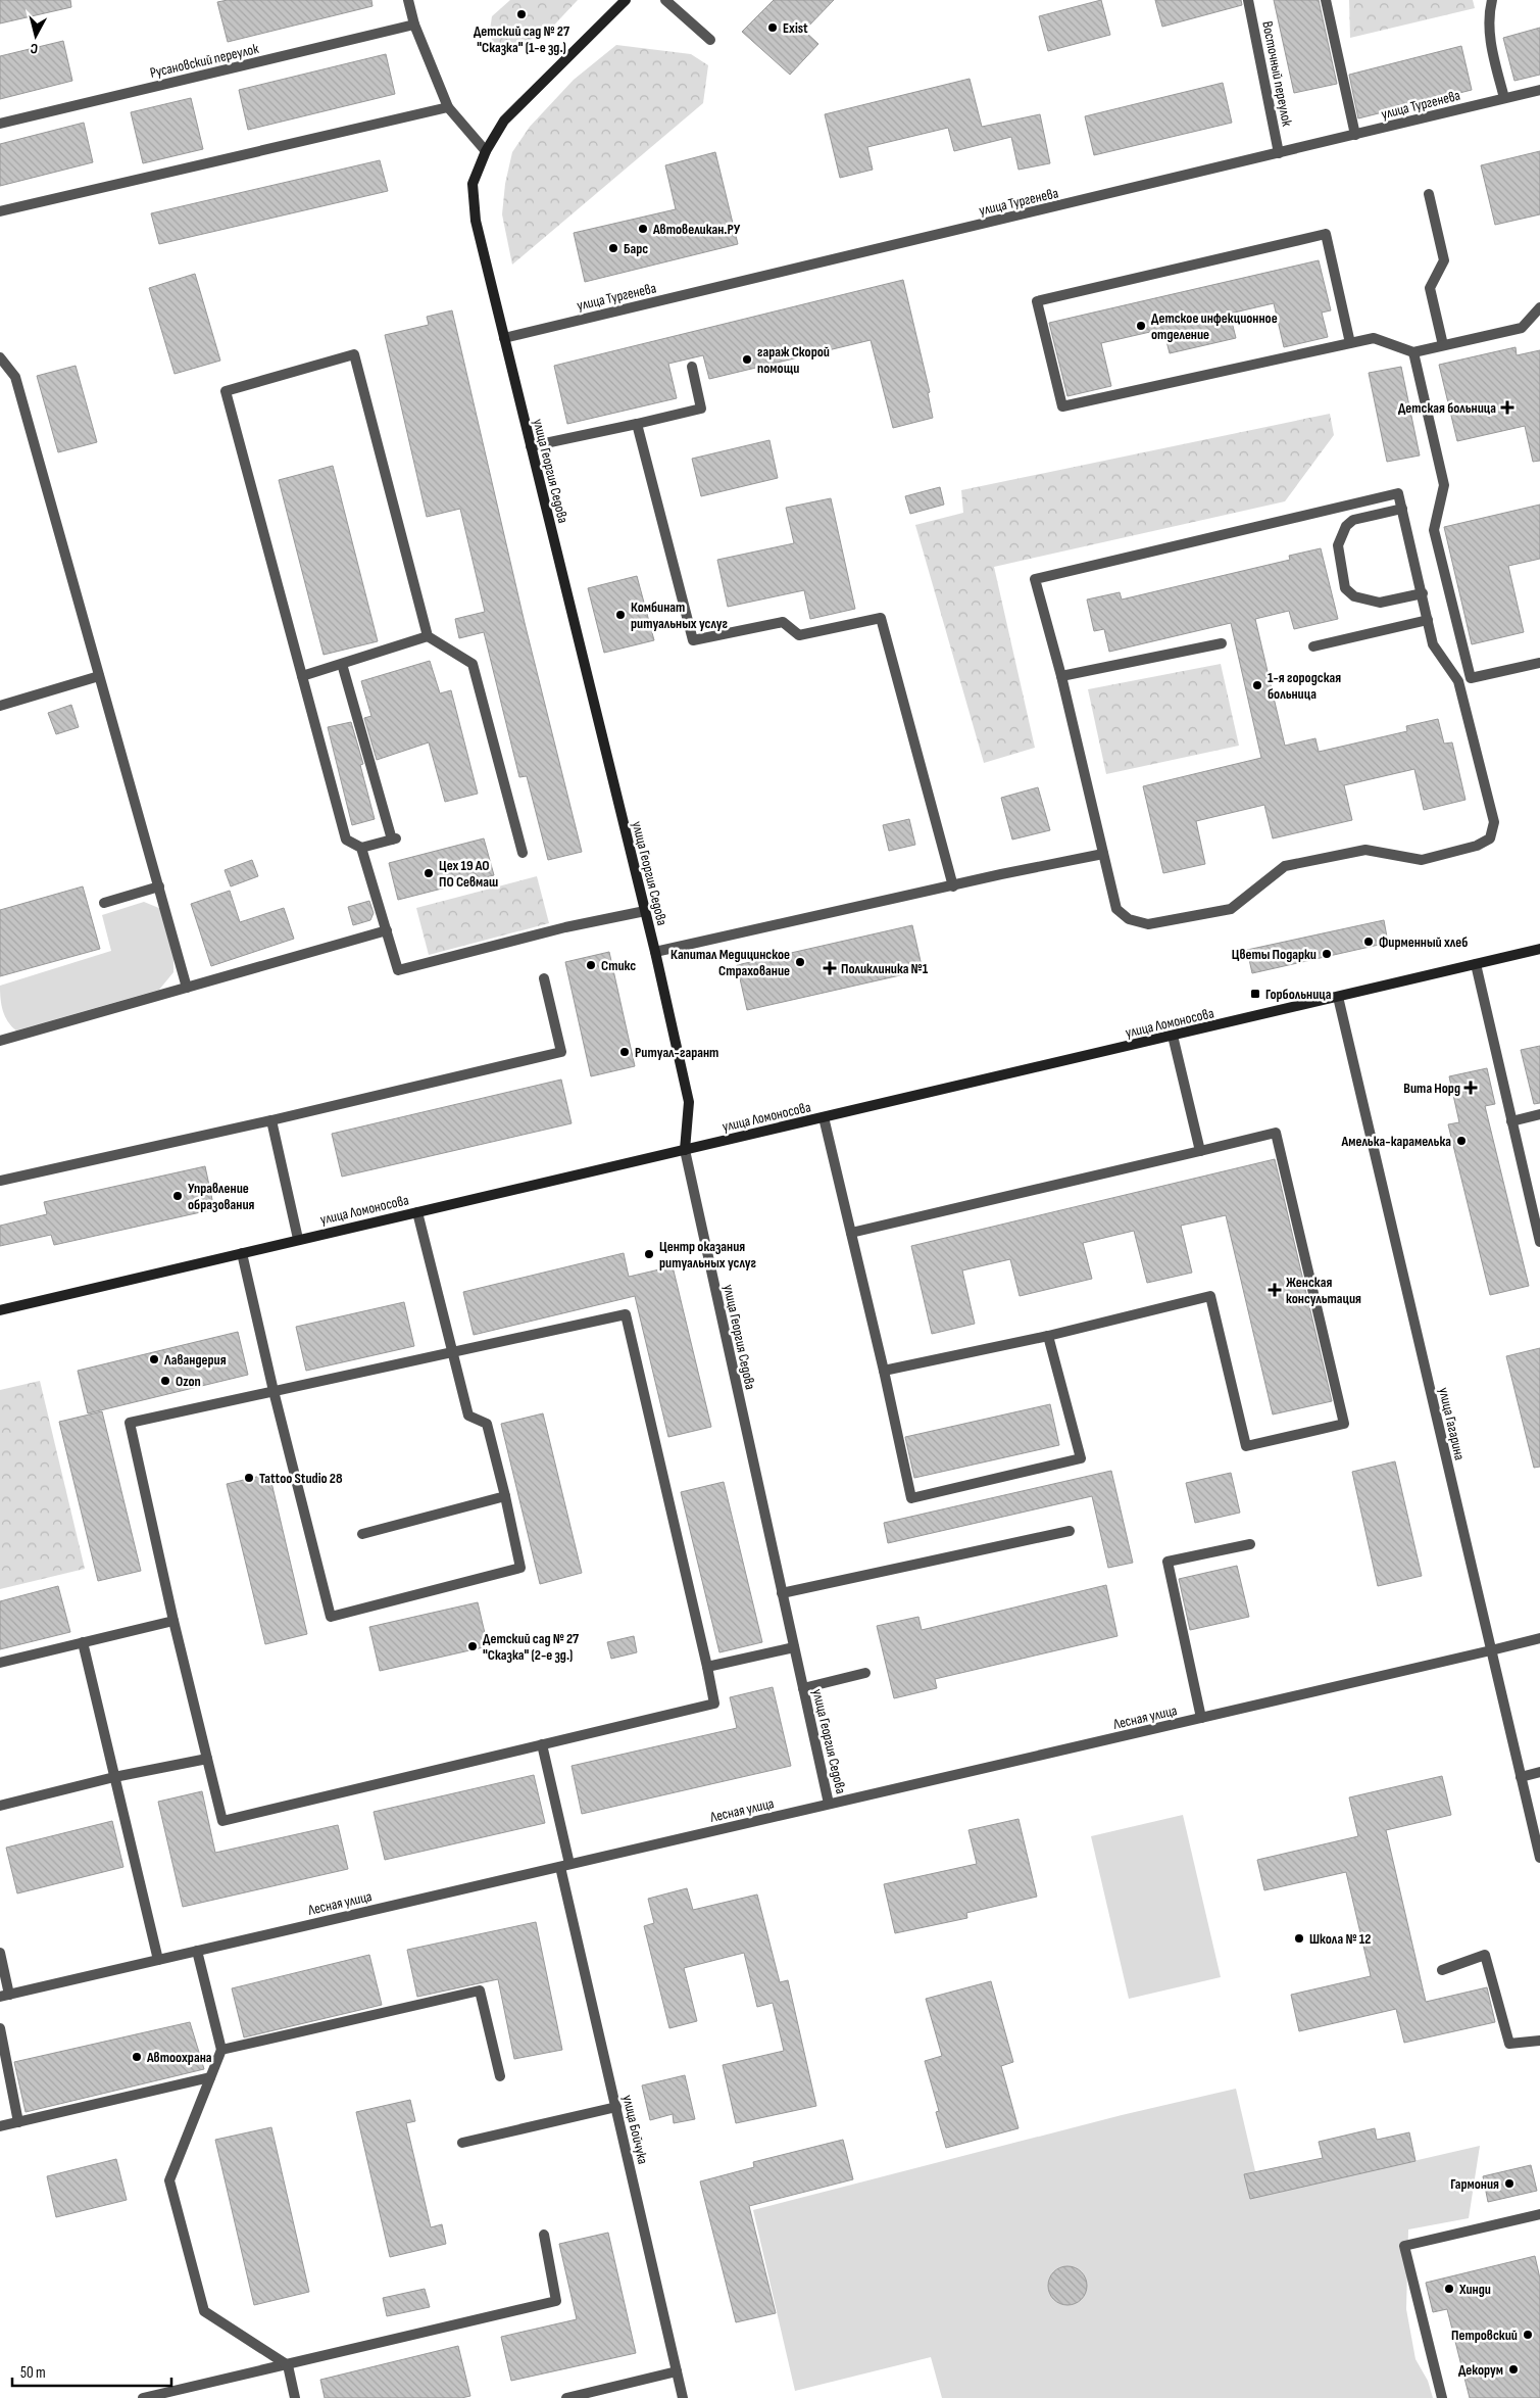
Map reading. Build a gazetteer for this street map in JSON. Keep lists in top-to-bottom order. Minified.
{"streets":{"main road":["улица Георгия Седова","улица Ломоносова"],"street":["Русановский переулок","Восточный переулок","улица Тургенева","улица Гагарина","Лесная улица","улица Бойчука"]},"crossings":[["Восточный переулок","улица Тургенева"],["улица Тургенева","улица Георгия Седова"],["улица Георгия Седова","улица Ломоносова"],["улица Георгия Седова","Лесная улица"],["улица Ломоносова","улица Гагарина"],["улица Гагарина","Лесная улица"],["Лесная улица","улица Бойчука"]],"places":{"other":["Детский сад № 27 \"Сказка\" (1-е зд.)","Exist","Автовеликан.РУ","Барс","Детское инфекционное отделение","гараж Скорой помощи","Комбинат ритуальных услуг","1-я городская больница","Цех 19 АО ПО Севмаш","Фирменный хлеб","Цветы Подарки","Капитал Медицинское Страхование","Стикс","Ритуал-гарант","Амелька-карамелька","Управление образования","Центр оказания ритуальных услуг","Лавандерия","Ozon","Tattoo Studio 28","Детский сад № 27 \"Сказка\" (2-е зд.)","Школа № 12","Автоохрана","Гармония","Хинди","Петровский","Декорум"],"health":["Детская больница","Поликлиника №1","Вита Норд","Женская консультация"],"transit":["Горбольница"]},"scale_bar":"50 m","north":"bottom"}
